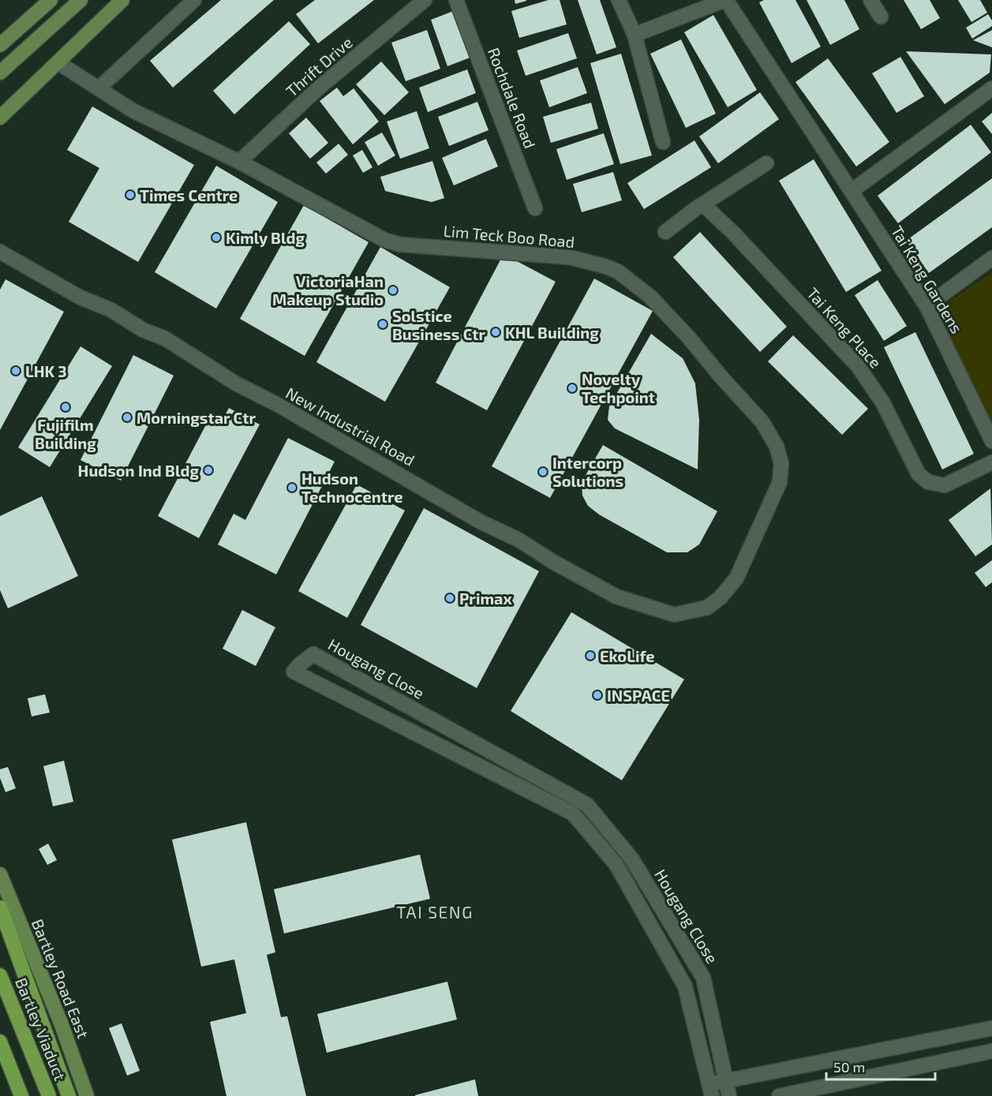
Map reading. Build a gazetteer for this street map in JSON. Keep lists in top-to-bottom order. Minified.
{"streets":{"highway":["Bartley Viaduct"],"main road":["Bartley Road East"],"street":["Thrift Drive","Rochdale Road","Lim Teck Boo Road","Tai Keng Gardens","Tai Keng Place","New Industrial Road","Hougang Close"]},"crossings":[["Thrift Drive","Lim Teck Boo Road"],["Lim Teck Boo Road","New Industrial Road"]],"districts":["TAI SENG"],"places":["Times Centre","Kimly Bldg","VictoriaHan Makeup Studio","Solstice Business Ctr","KHL Building","LHK 3","Novelty Techpoint","Fujifilm Building","Morningstar Ctr","Hudson Ind Bldg","Intercorp Solutions","Hudson Technocentre","Primax","EkoLife","INSPACE"],"scale_bar":"50 m"}
